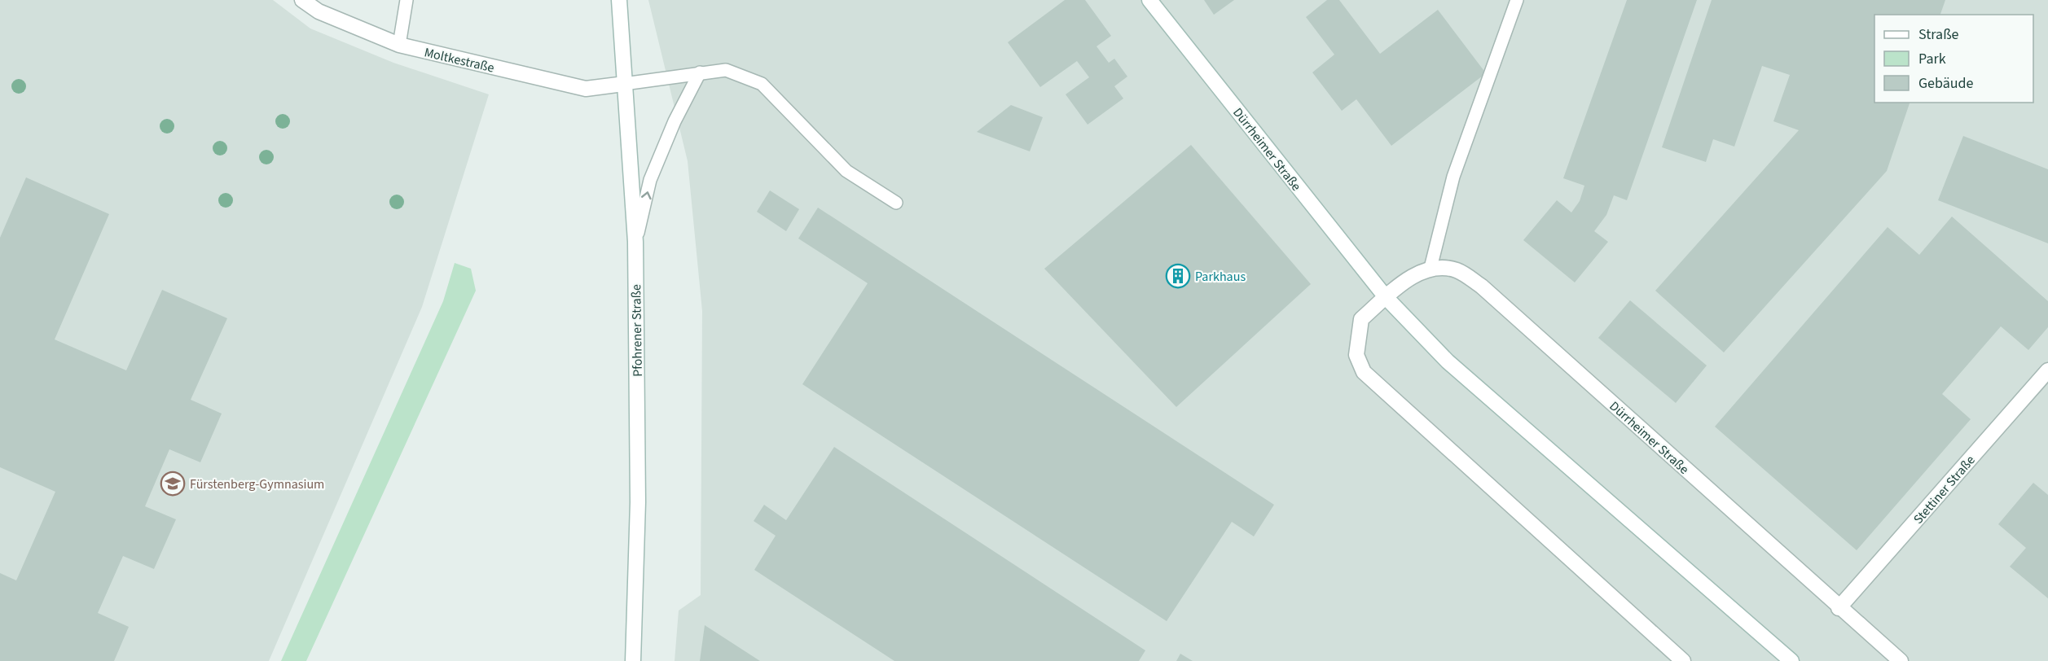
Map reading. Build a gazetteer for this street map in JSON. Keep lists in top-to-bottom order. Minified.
{"streets":{"street":["Moltkestraße","Dürrheimer Straße","Pfohrener Straße","Stettiner Straße"]},"crossings":[["Moltkestraße","Pfohrener Straße"],["Dürrheimer Straße","Stettiner Straße"]],"places":{"building":["Parkhaus"],"school or university":["Fürstenberg-Gymnasium"]},"legend":["Straße","Park","Gebäude"]}
